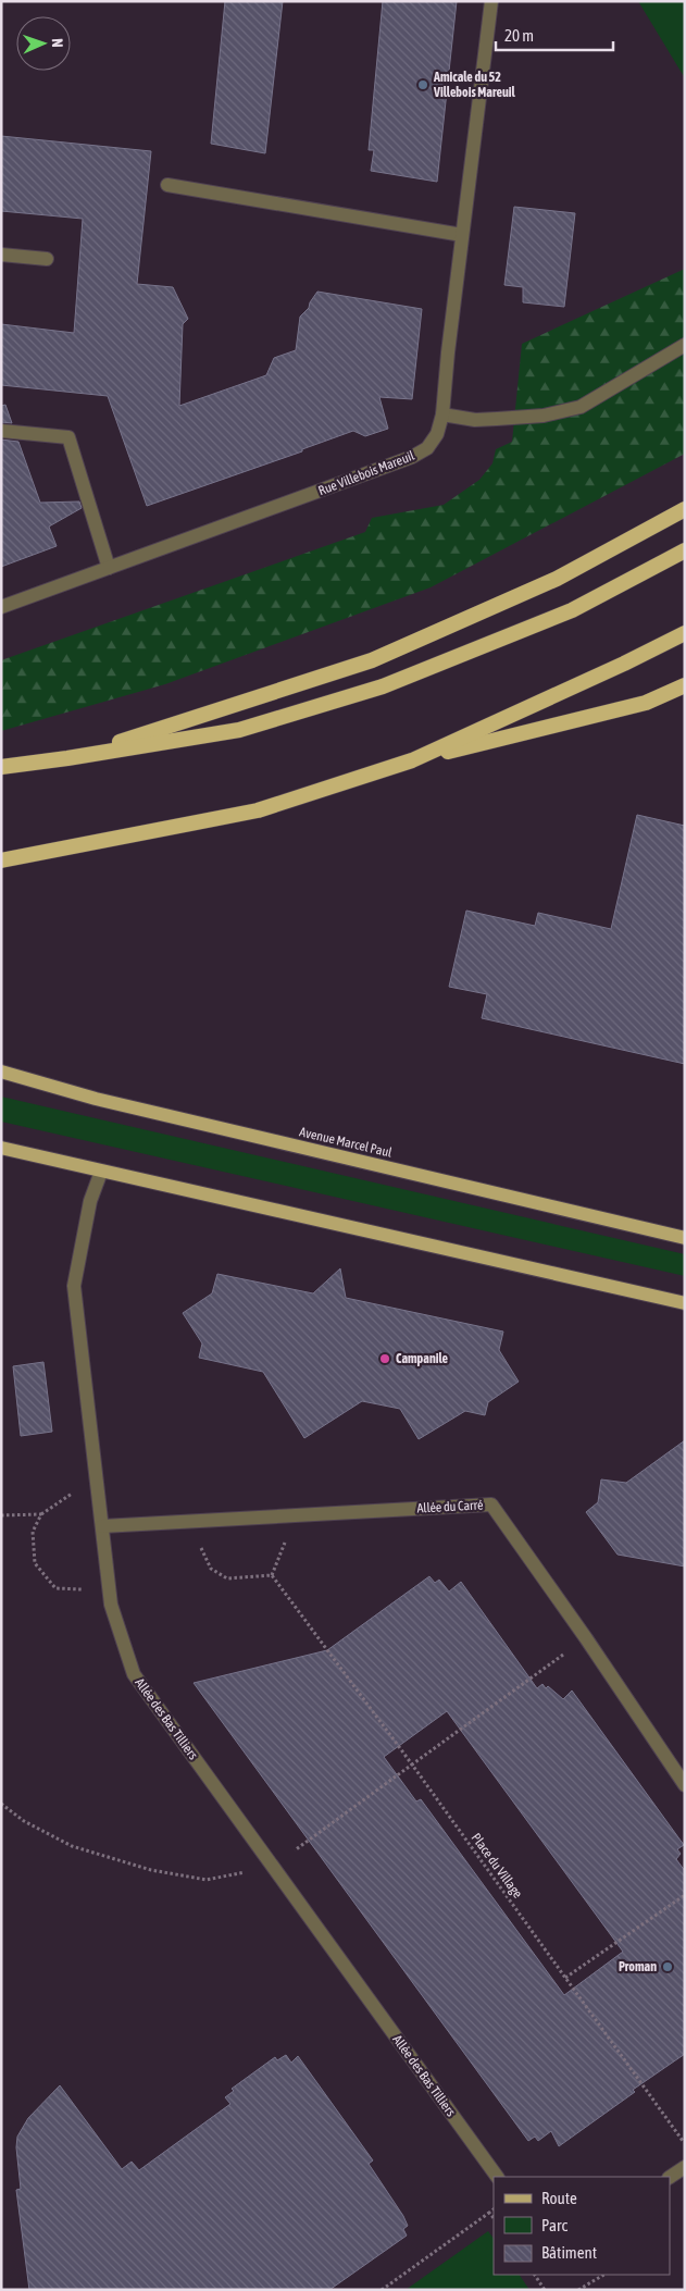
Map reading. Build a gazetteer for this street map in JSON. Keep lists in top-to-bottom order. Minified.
{"streets":{"main road":["Avenue Marcel Paul"],"street":["Rue Villebois Mareuil","Allée du Carré","Allée des Bas Tilliers"],"path":["Place du Village"]},"crossings":[["Allée du Carré","Allée des Bas Tilliers"],["Allée du Carré","Place du Village"]],"places":["Amicale du 52 Villebois Mareuil","Campanile","Proman"],"legend":["Route","Parc","Bâtiment"],"scale_bar":"20 m","north":"right"}
